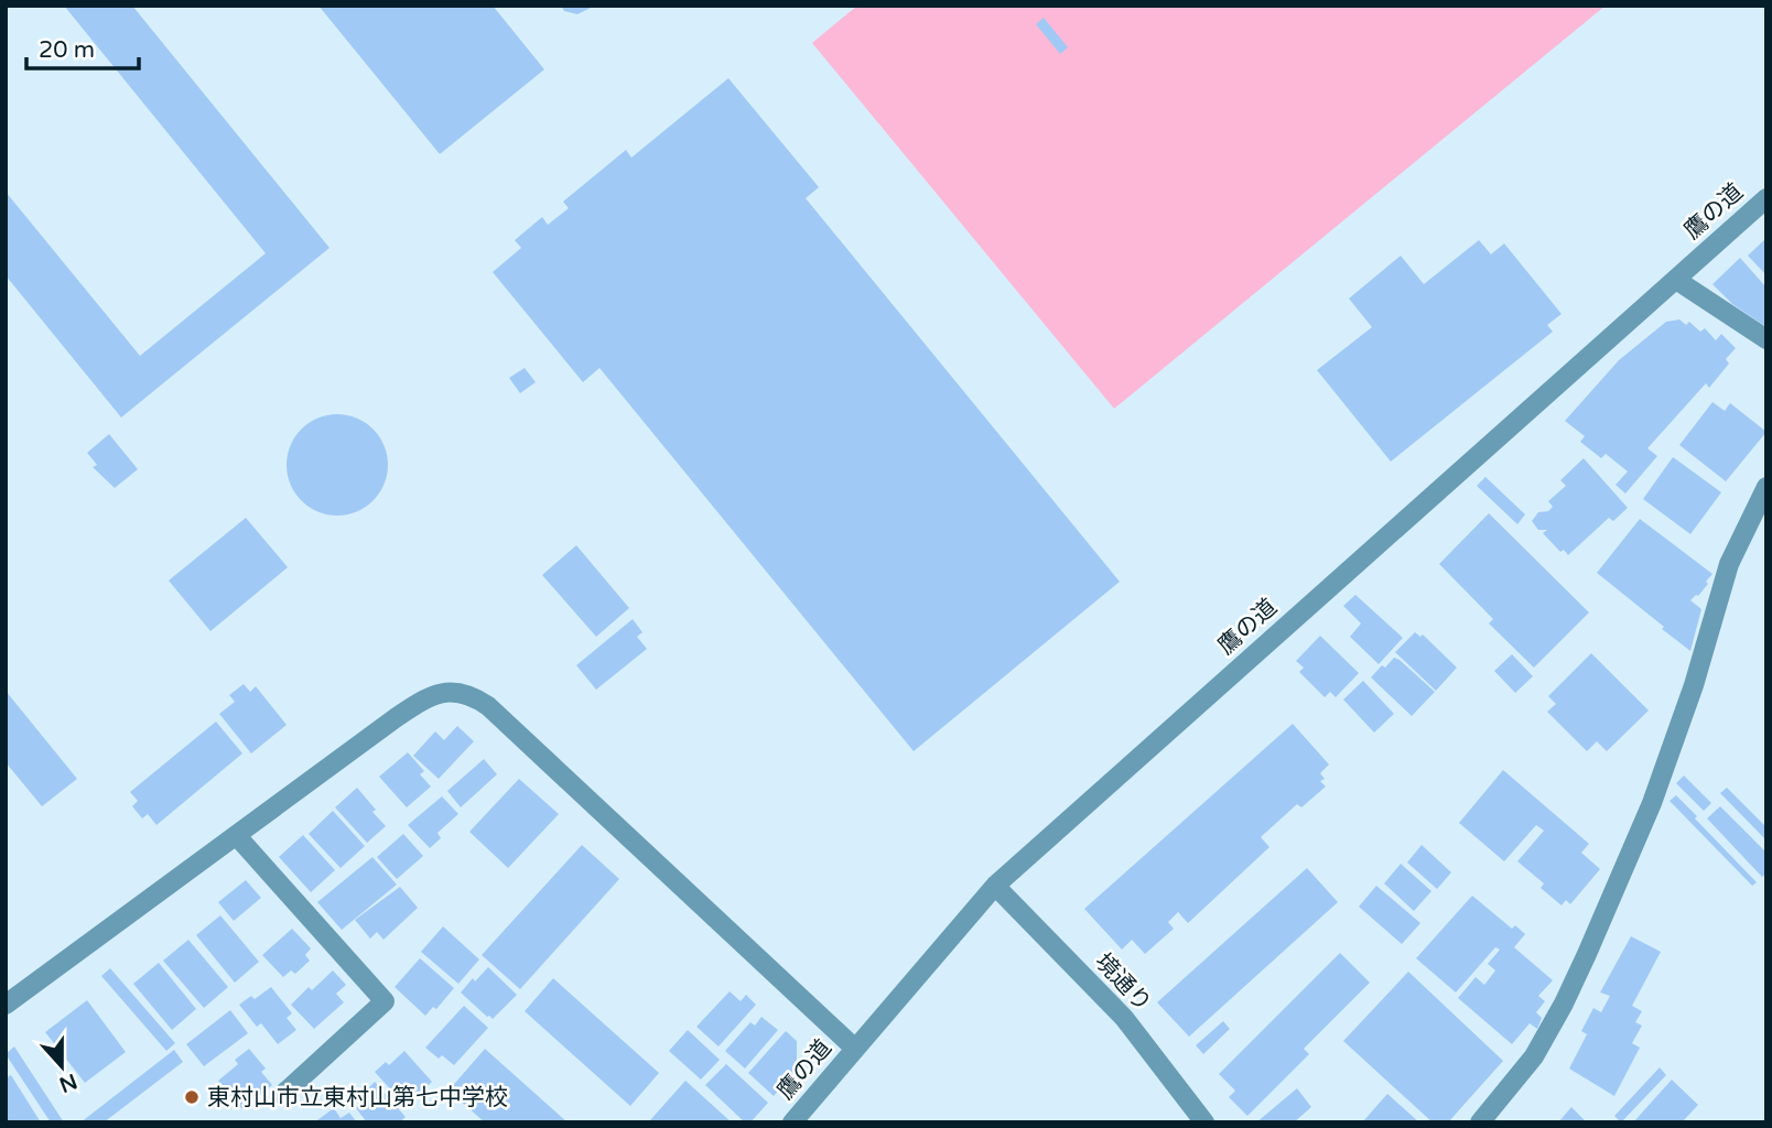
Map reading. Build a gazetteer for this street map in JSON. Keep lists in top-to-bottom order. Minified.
{"streets":{"street":["鷹の道","境通り"]},"crossings":[["鷹の道","境通り"]],"places":["東村山市立東村山第七中学校"],"scale_bar":"20 m","north":"bottom"}
